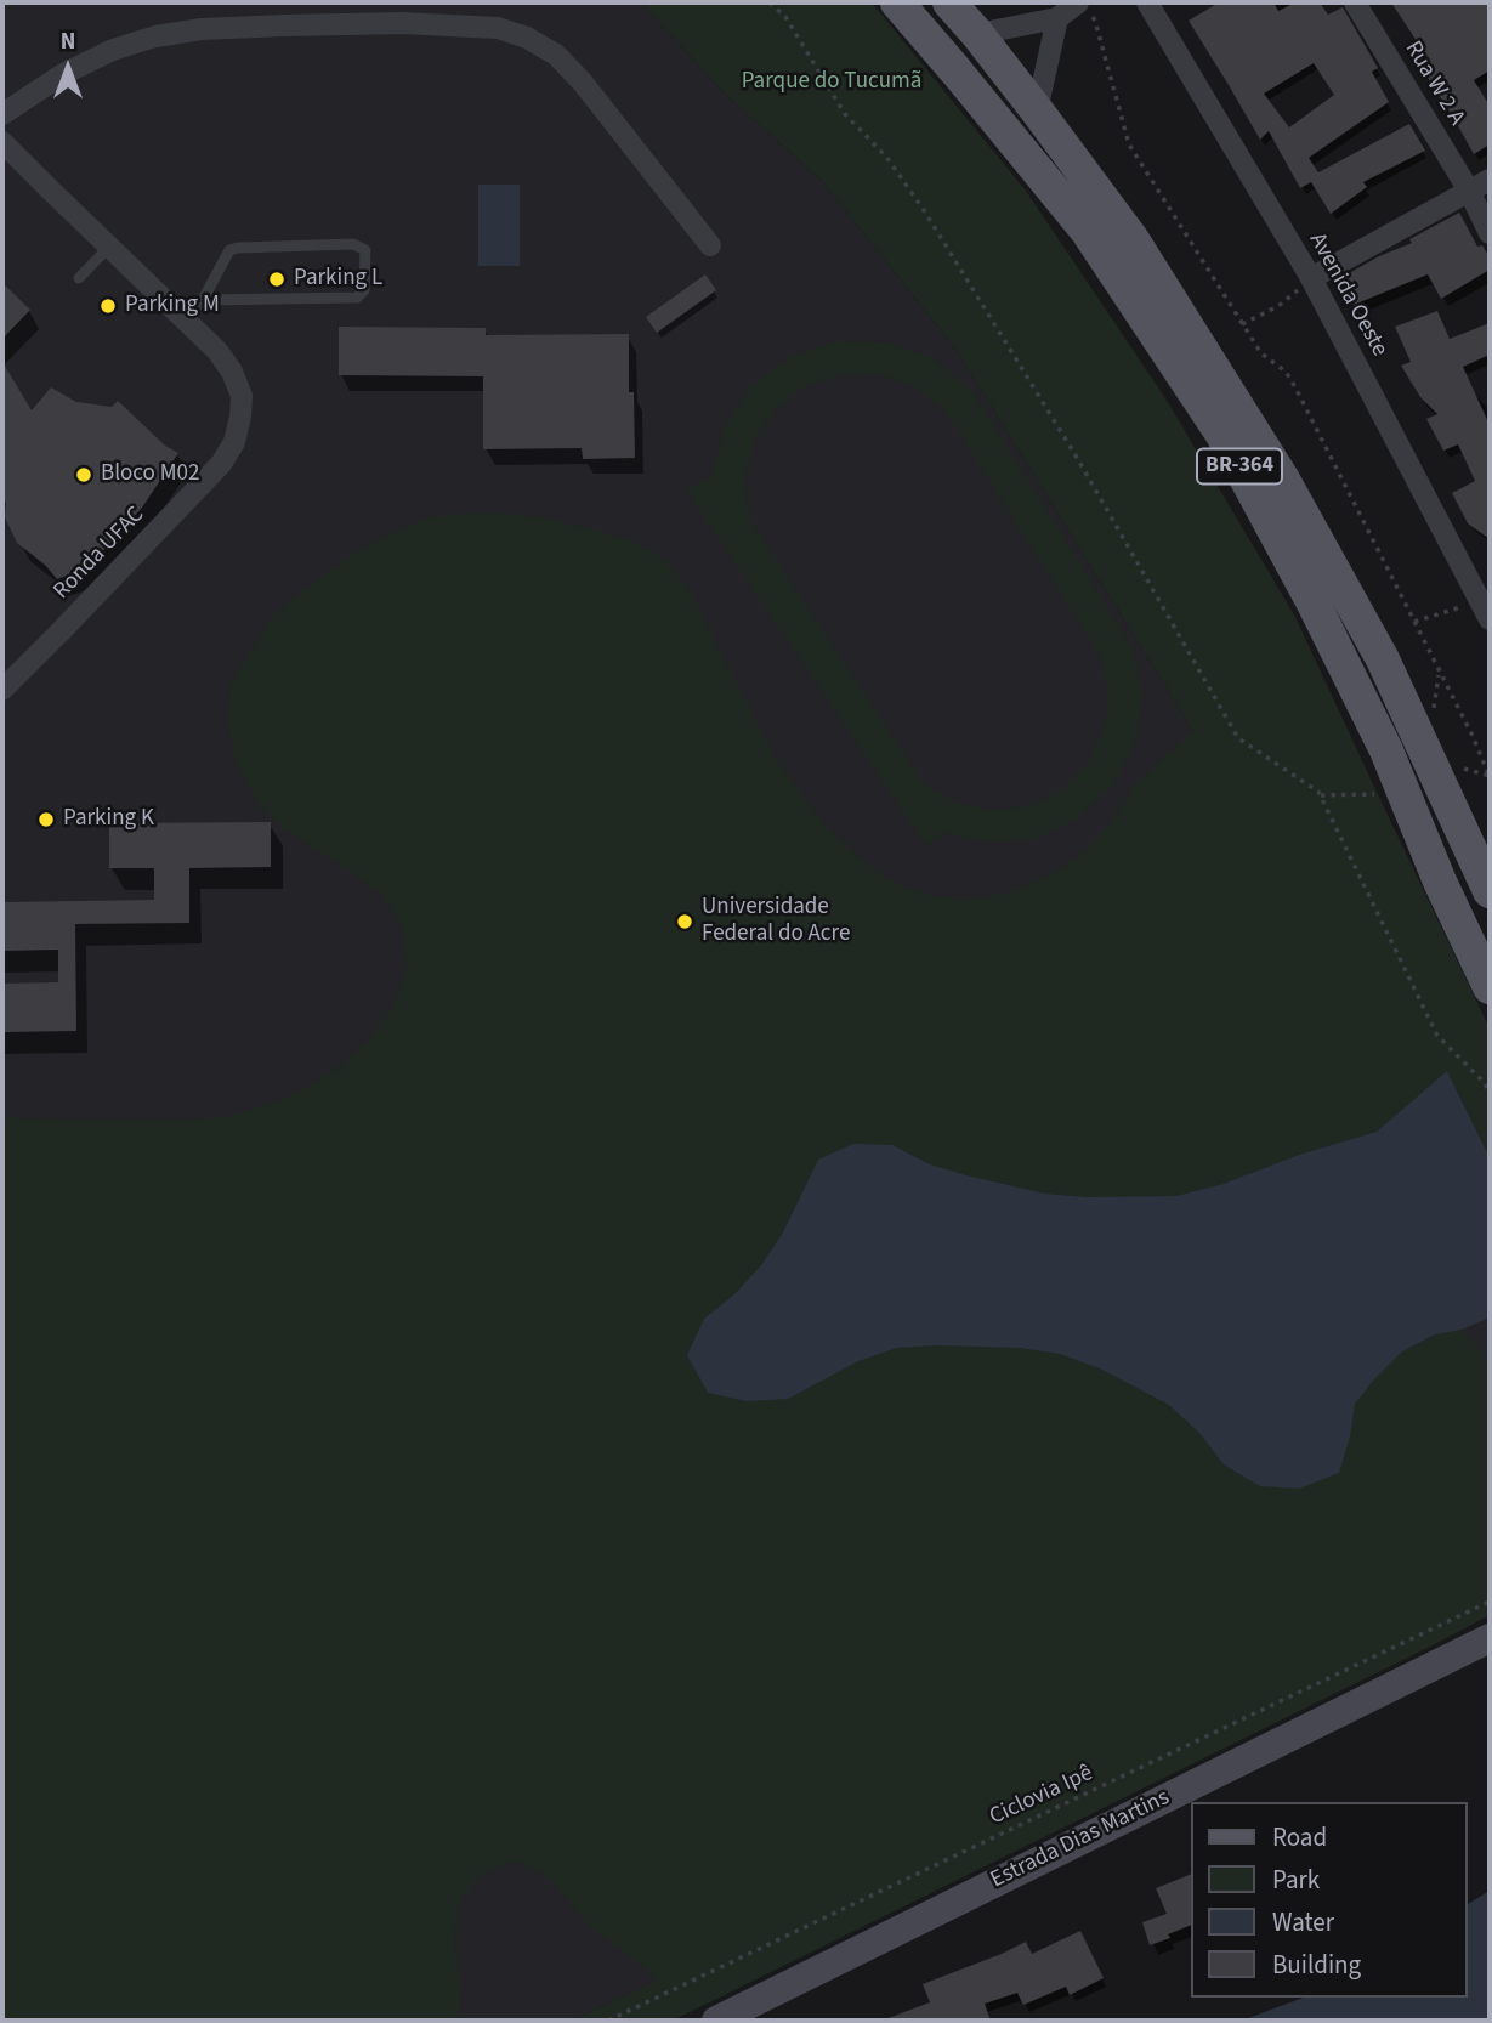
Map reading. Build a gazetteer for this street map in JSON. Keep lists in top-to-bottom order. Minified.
{"streets":{"main road":["BR-364"],"street":["Rua W 2 A","Avenida Oeste","Ronda UFAC","Estrada Dias Martins"],"path":["Ciclovia Ipê"]},"parks":["Parque do Tucumã"],"places":["Parking L","Parking M","Bloco M02","Parking K","Universidade Federal do Acre"],"legend":["Road","Park","Water","Building"],"north":"top"}
